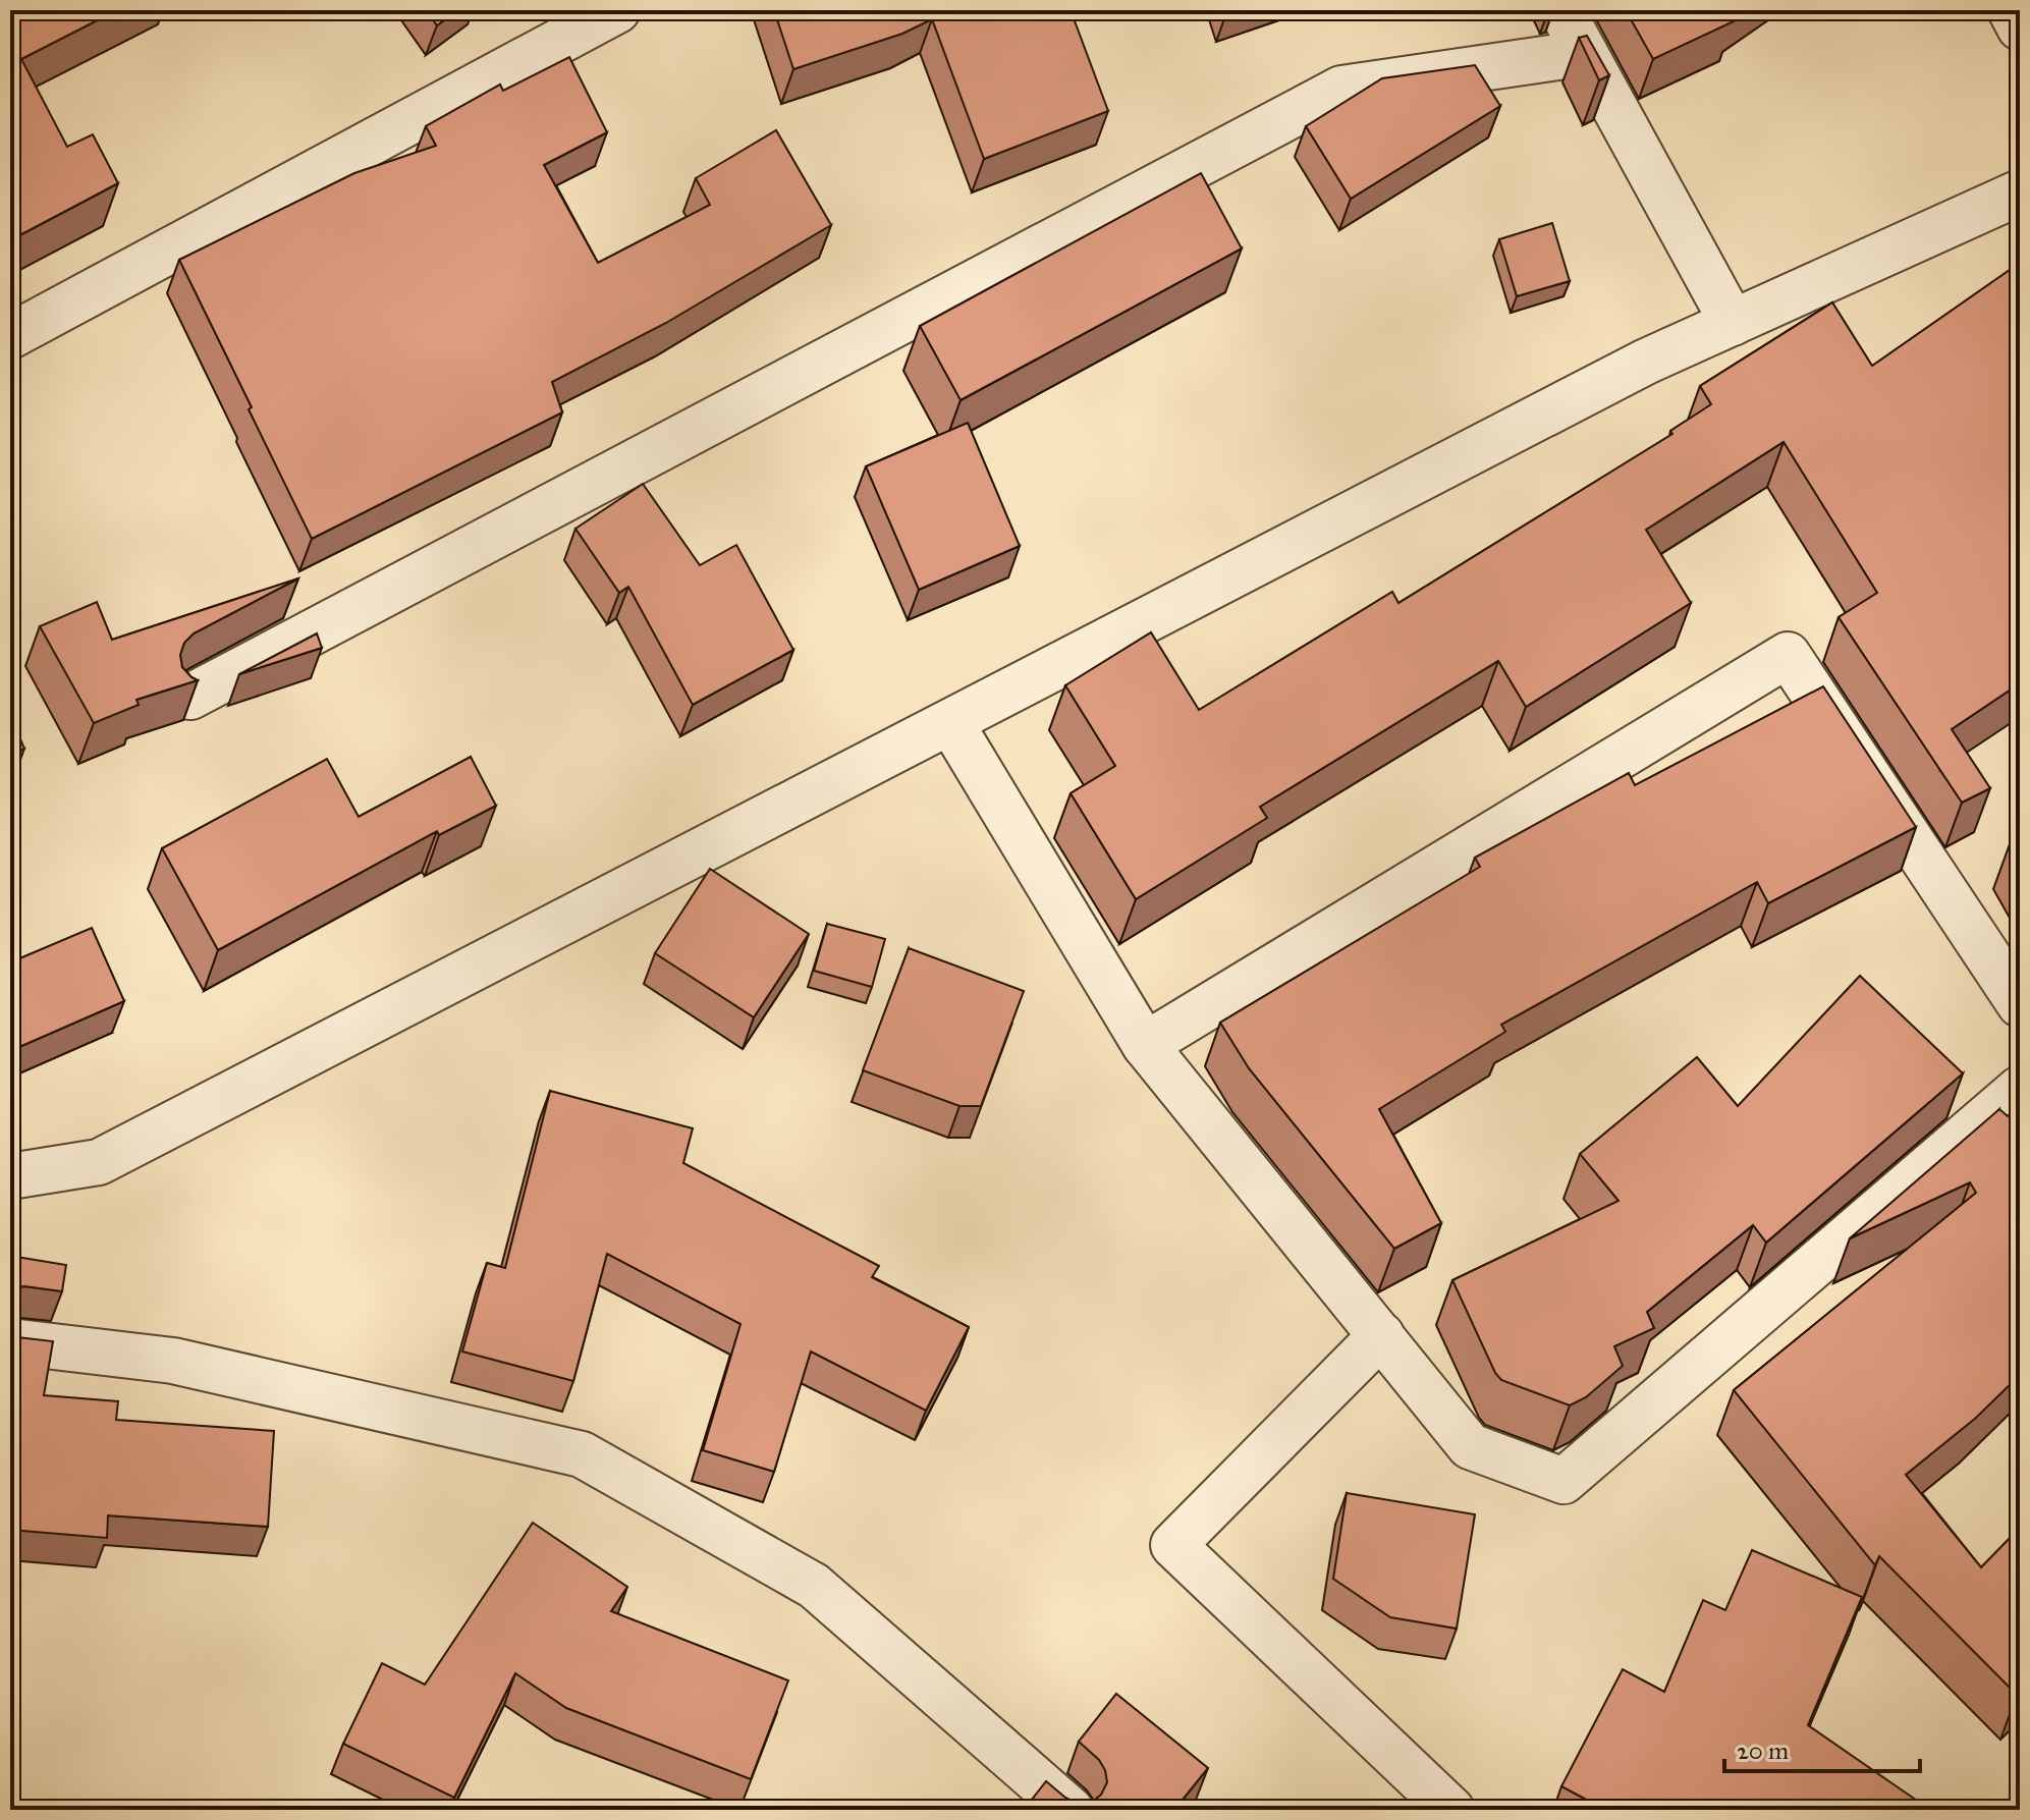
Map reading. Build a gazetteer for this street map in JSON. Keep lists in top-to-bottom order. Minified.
{"scale_bar":"20 m"}
